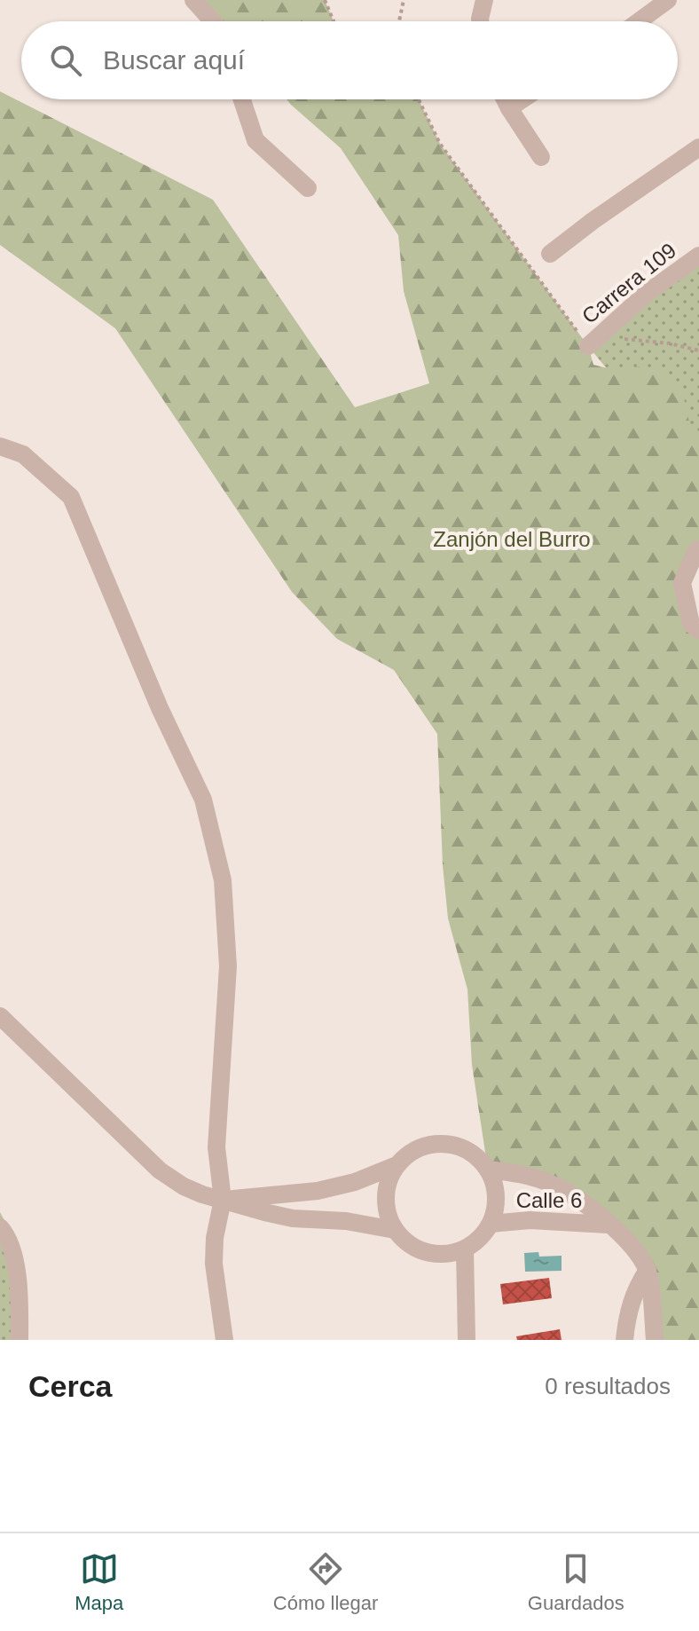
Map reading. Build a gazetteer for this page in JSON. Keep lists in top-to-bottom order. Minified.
{"streets":{"street":["Carrera 109","Calle 6"]},"parks":["Zanjón del Burro"],"page":{"search":"Buscar aquí","heading":["Cerca","0 resultados"],"nav":["Mapa","Cómo llegar","Guardados"]}}
